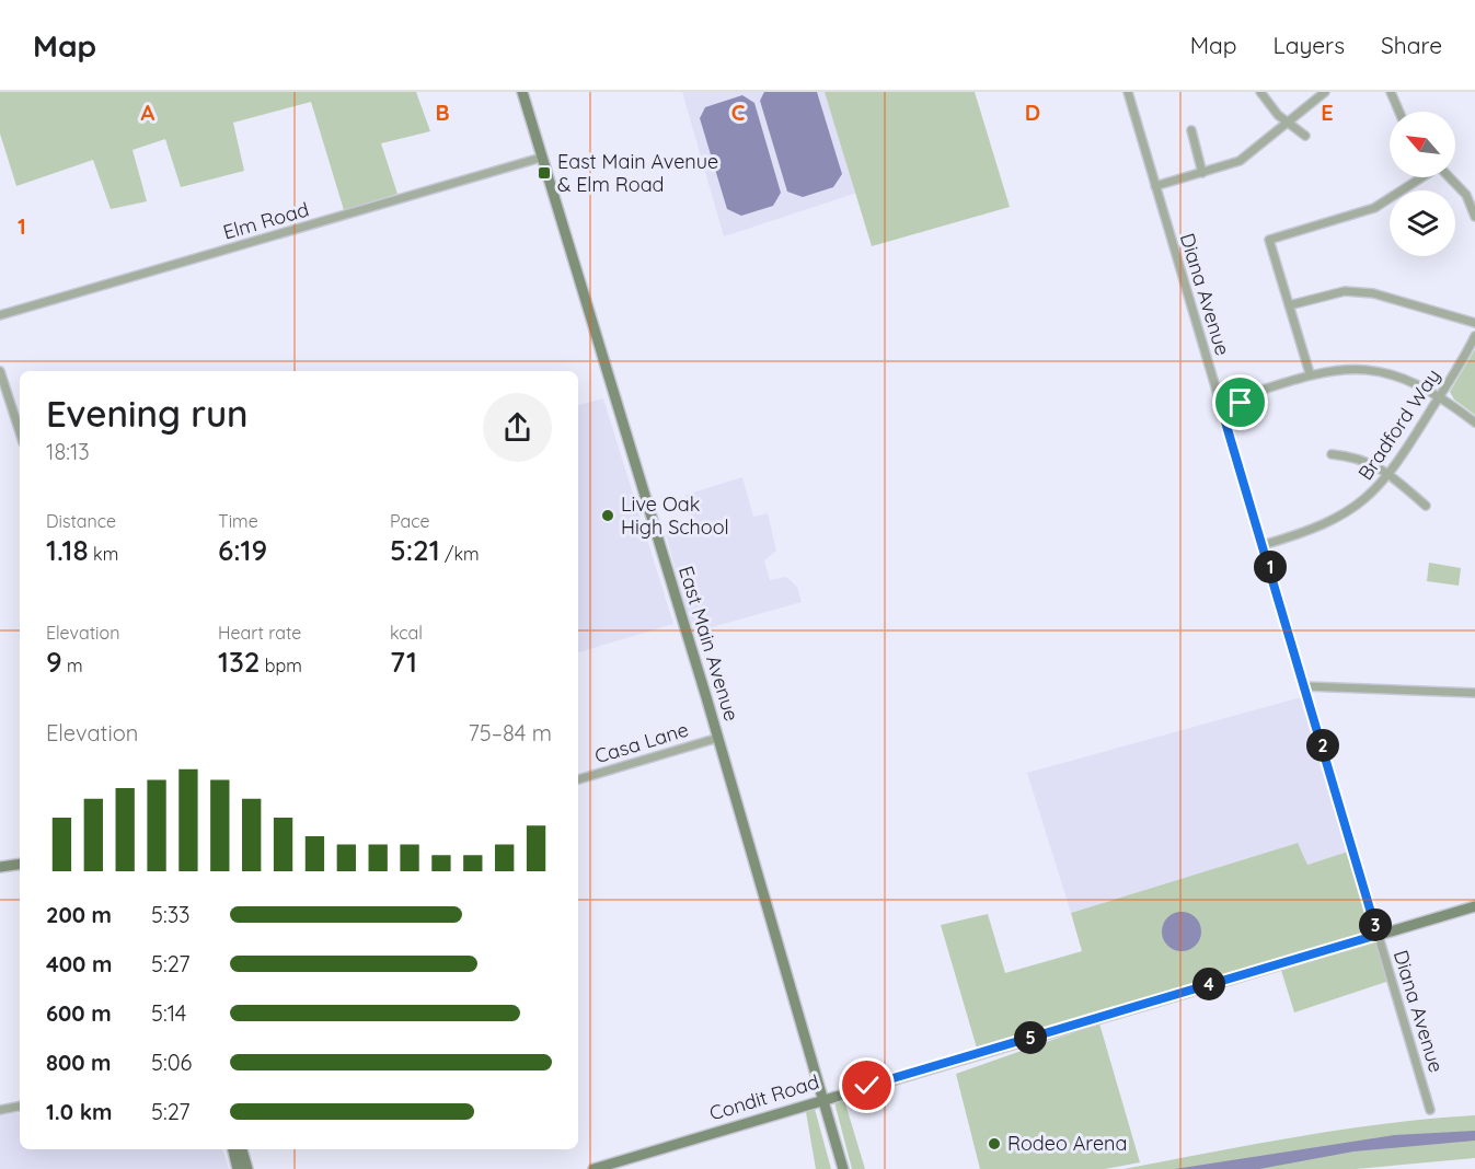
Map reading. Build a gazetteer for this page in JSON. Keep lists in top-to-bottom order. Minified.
{"streets":{"street":["Elm Road","Diana Avenue","Bradford Way","East Main Avenue","Casa Lane","Condit Road"]},"crossings":[["Elm Road","East Main Avenue"],["Diana Avenue","Bradford Way"],["Diana Avenue","Condit Road"],["East Main Avenue","Casa Lane"],["East Main Avenue","Condit Road"]],"places":{"transit":["East Main Avenue & Elm Road"],"other":["Live Oak High School","Rodeo Arena"]},"north":"top left","page":{"header":"Map","nav":["Map","Layers","Share"],"heading":["Evening run","18:13"],"stats":[["Distance","1.18 km"],["Time","6:19"],["Pace","5:21 /km"],["Elevation","9 m"],["Heart rate","132 bpm"],["kcal","71"]],"pins":["1","2","3","4","5"],"chart":["Elevation","75–84 m"],"list":[{"name":"200 m","note":"5:33"},{"name":"400 m","note":"5:27"},{"name":"600 m","note":"5:14"},{"name":"800 m","note":"5:06"},{"name":"1.0 km","note":"5:27"}]},"grid":{"columns":["A","B","C","D","E"],"rows":["1"]}}
